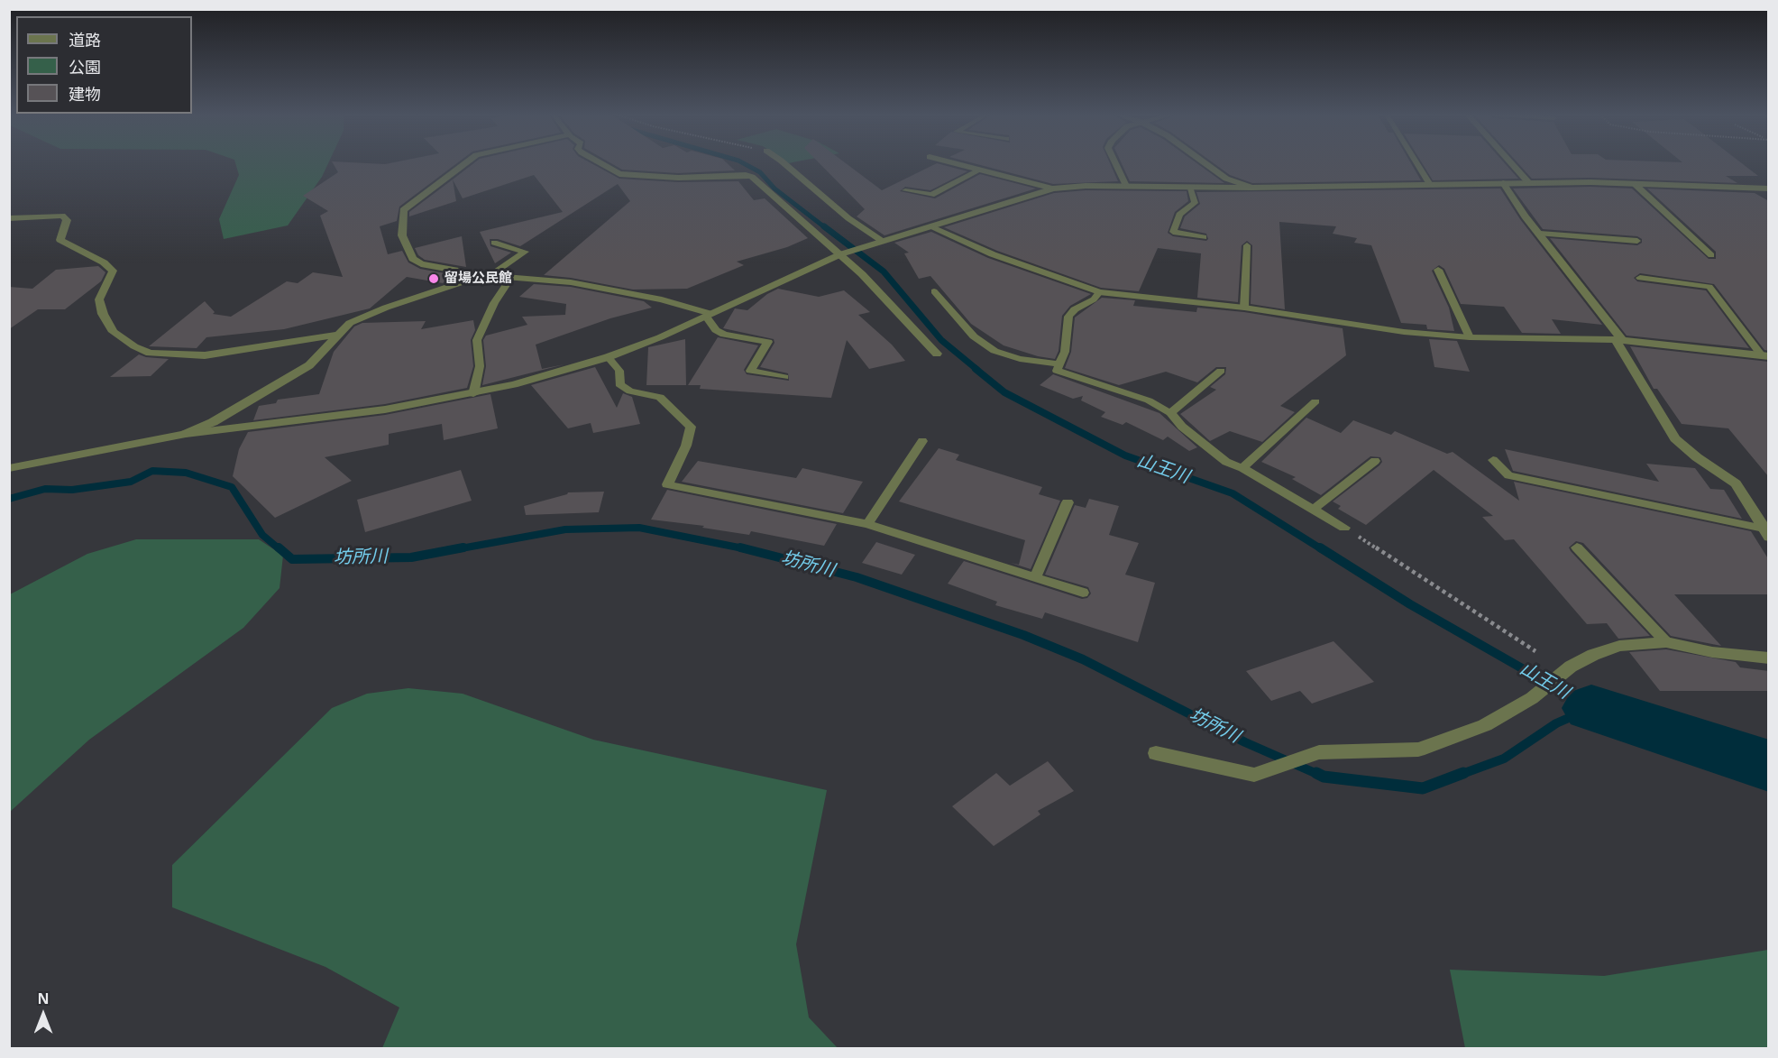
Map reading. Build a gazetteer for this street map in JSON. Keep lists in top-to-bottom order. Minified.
{"water":["山王川","坊所川"],"places":["留場公民館"],"legend":["道路","公園","建物"],"north":"top"}
